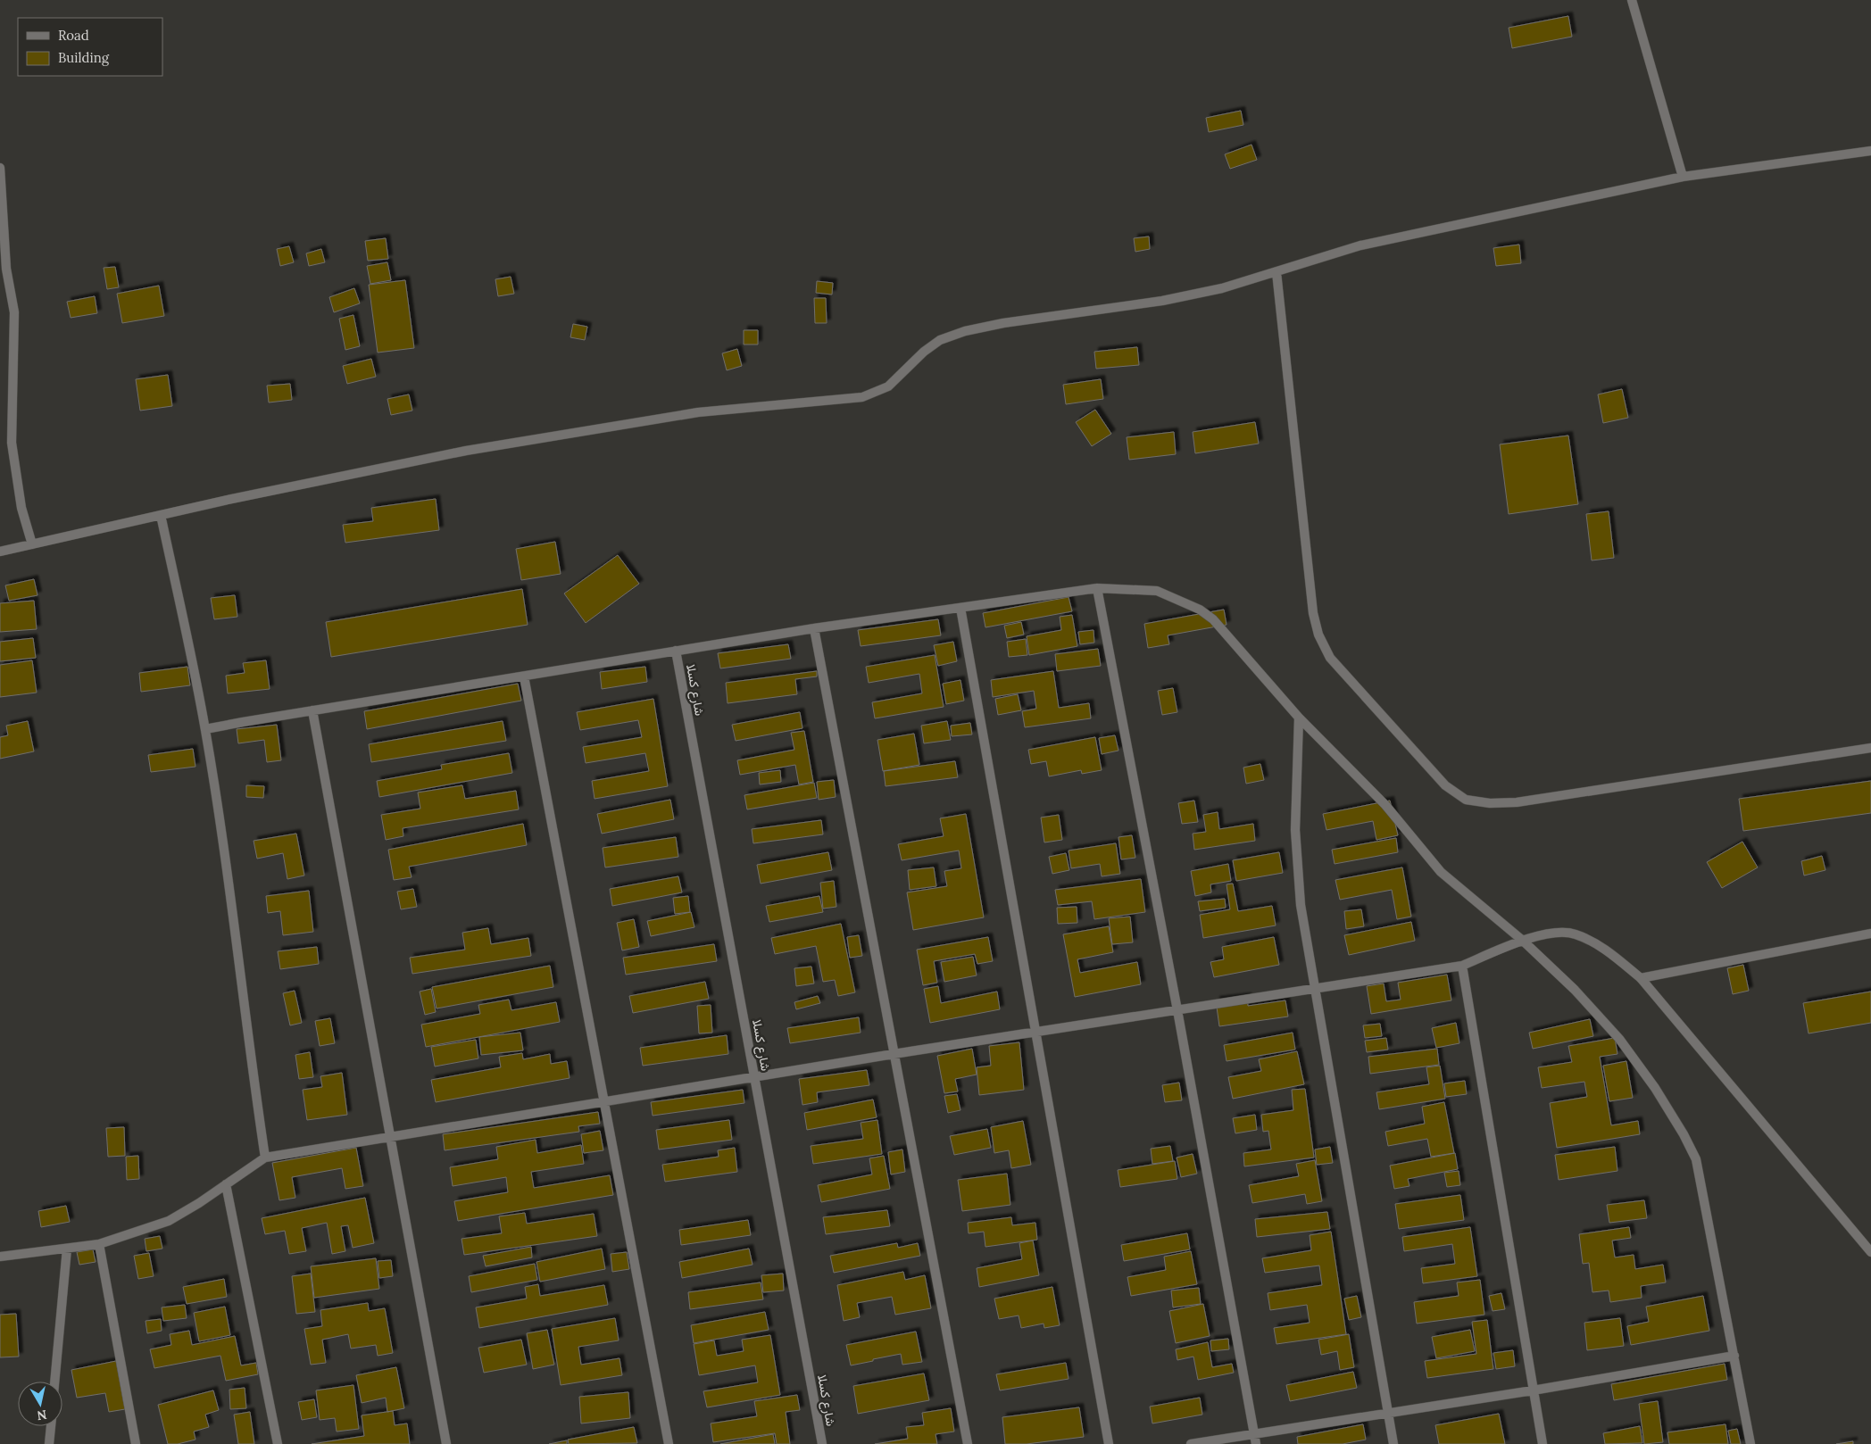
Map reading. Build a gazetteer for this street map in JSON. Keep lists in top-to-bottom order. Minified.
{"streets":{"street":["شارع كسلا"]},"legend":["Road","Building"],"north":"bottom"}
